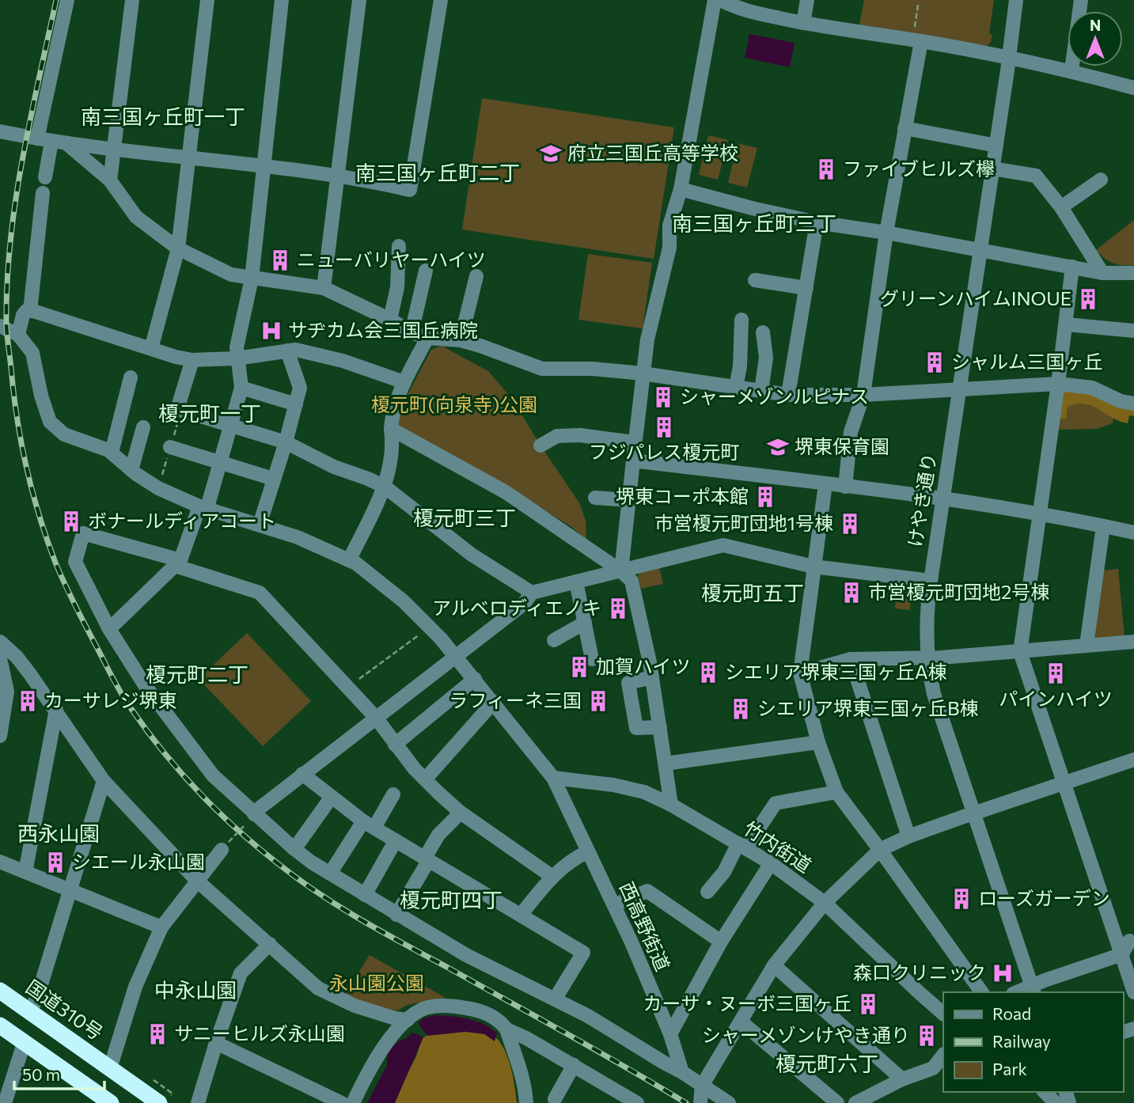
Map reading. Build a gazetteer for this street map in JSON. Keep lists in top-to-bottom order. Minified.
{"streets":{"highway":["国道310号"],"street":["けやき通り","竹内街道","西高野街道"]},"crossings":[["竹内街道","西高野街道"]],"districts":["南三国ヶ丘町一丁","南三国ヶ丘町二丁","南三国ヶ丘町三丁","榎元町一丁","榎元町三丁","榎元町五丁","榎元町二丁","西永山園","榎元町四丁","中永山園","榎元町六丁"],"parks":["榎元町(向泉寺)公園","永山園公園"],"places":{"school or university":["府立三国丘高等学校","堺東保育園"],"building":["ファイブヒルズ欅","ニューバリヤーハイツ","グリーンハイムINOUE","シャルム三国ヶ丘","シャーメゾンルピナス","フジパレス榎元町","堺東コーポ本館","ボナールディアコート","市営榎元町団地1号棟","市営榎元町団地2号棟","アルベロディエノキ","加賀ハイツ","シエリア堺東三国ヶ丘A棟","パインハイツ","カーサレジ堺東","ラフィーネ三国","シエリア堺東三国ヶ丘B棟","シエール永山園","ローズガーデン","カーサ・ヌーボ三国ヶ丘","サニーヒルズ永山園","シャーメゾンけやき通り"],"hospital":["サヂカム会三国丘病院","森口クリニック"]},"legend":["Road","Railway","Park"],"scale_bar":"50 m","north":"top"}
